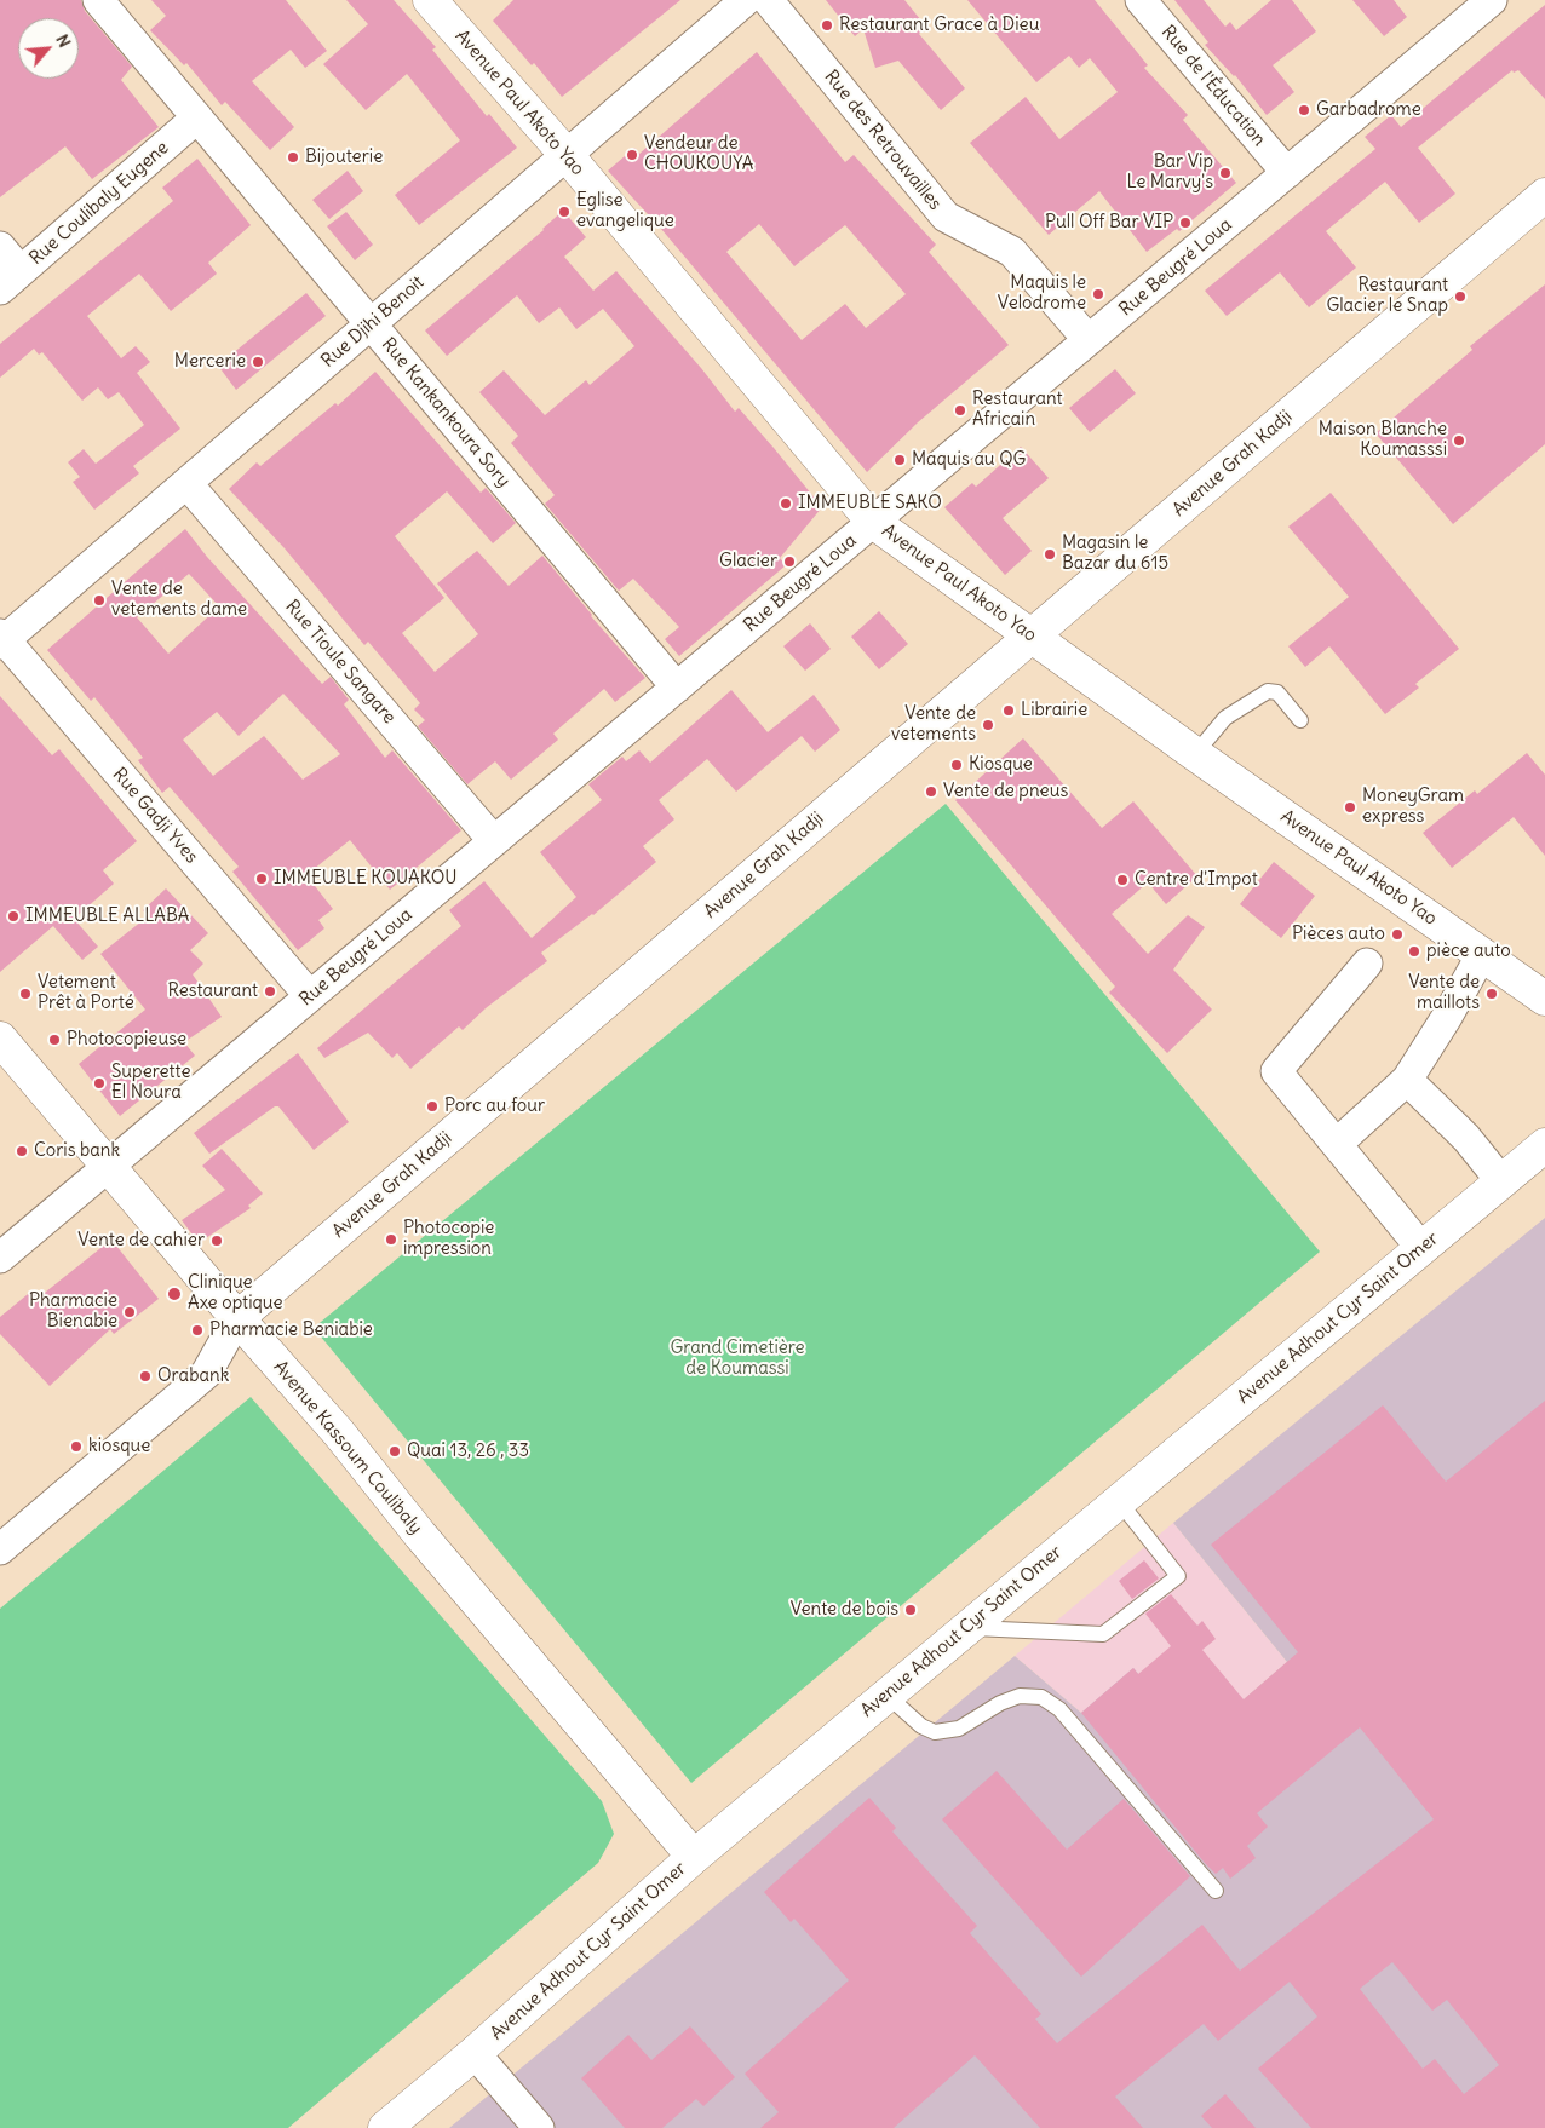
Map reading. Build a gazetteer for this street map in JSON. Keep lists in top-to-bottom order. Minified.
{"streets":{"street":["Rue de l'Éducation","Avenue Paul Akoto Yao","Rue des Retrouvailles","Rue Coulibaly Eugene","Rue Beugré Loua","Rue Djihi Benoit","Rue Kankankoura Sory","Avenue Grah Kadji","Rue Tioule Sangare","Rue Gadji Yves","Avenue Adhout Cyr Saint Omer","Avenue Kassoum Coulibaly"]},"crossings":[["Rue de l'Éducation","Rue Beugré Loua"],["Avenue Paul Akoto Yao","Rue Beugré Loua"],["Avenue Paul Akoto Yao","Rue Djihi Benoit"],["Avenue Paul Akoto Yao","Avenue Grah Kadji"],["Rue des Retrouvailles","Rue Beugré Loua"],["Rue Coulibaly Eugene","Rue Kankankoura Sory"],["Rue Beugré Loua","Rue Kankankoura Sory"],["Rue Beugré Loua","Rue Tioule Sangare"],["Rue Beugré Loua","Rue Gadji Yves"],["Rue Beugré Loua","Avenue Kassoum Coulibaly"],["Rue Djihi Benoit","Rue Kankankoura Sory"],["Rue Djihi Benoit","Rue Tioule Sangare"],["Rue Djihi Benoit","Rue Gadji Yves"],["Avenue Grah Kadji","Avenue Kassoum Coulibaly"],["Avenue Adhout Cyr Saint Omer","Avenue Kassoum Coulibaly"]],"parks":["Grand Cimetière de Koumassi"],"places":["Restaurant Grace à Dieu","Garbadrome","Vendeur de CHOUKOUYA","Bijouterie","Bar Vip Le Marvy's","Eglise evangelique","Pull Off Bar VIP","Maquis le Velodrome","Restaurant Glacier le Snap","Mercerie","Restaurant Africain","Maison Blanche Koumasssi","Maquis au QG","IMMEUBLE SAKO","Magasin le Bazar du 615","Glacier","Vente de vetements dame","Librairie","Vente de vetements","Kiosque","Vente de pneus","MoneyGram express","IMMEUBLE KOUAKOU","Centre d'Impot","IMMEUBLE ALLABA","Pièces auto","pièce auto","Restaurant","Vetement Prêt à Porté","Vente de maillots","Photocopieuse","Superette El Noura","Porc au four","Coris bank","Photocopie impression","Vente de cahier","Clinique Axe optique","Pharmacie Bienabie","Pharmacie Beniabie","Orabank","kiosque","Quai 13, 26 , 33","Vente de bois"],"north":"top right"}
